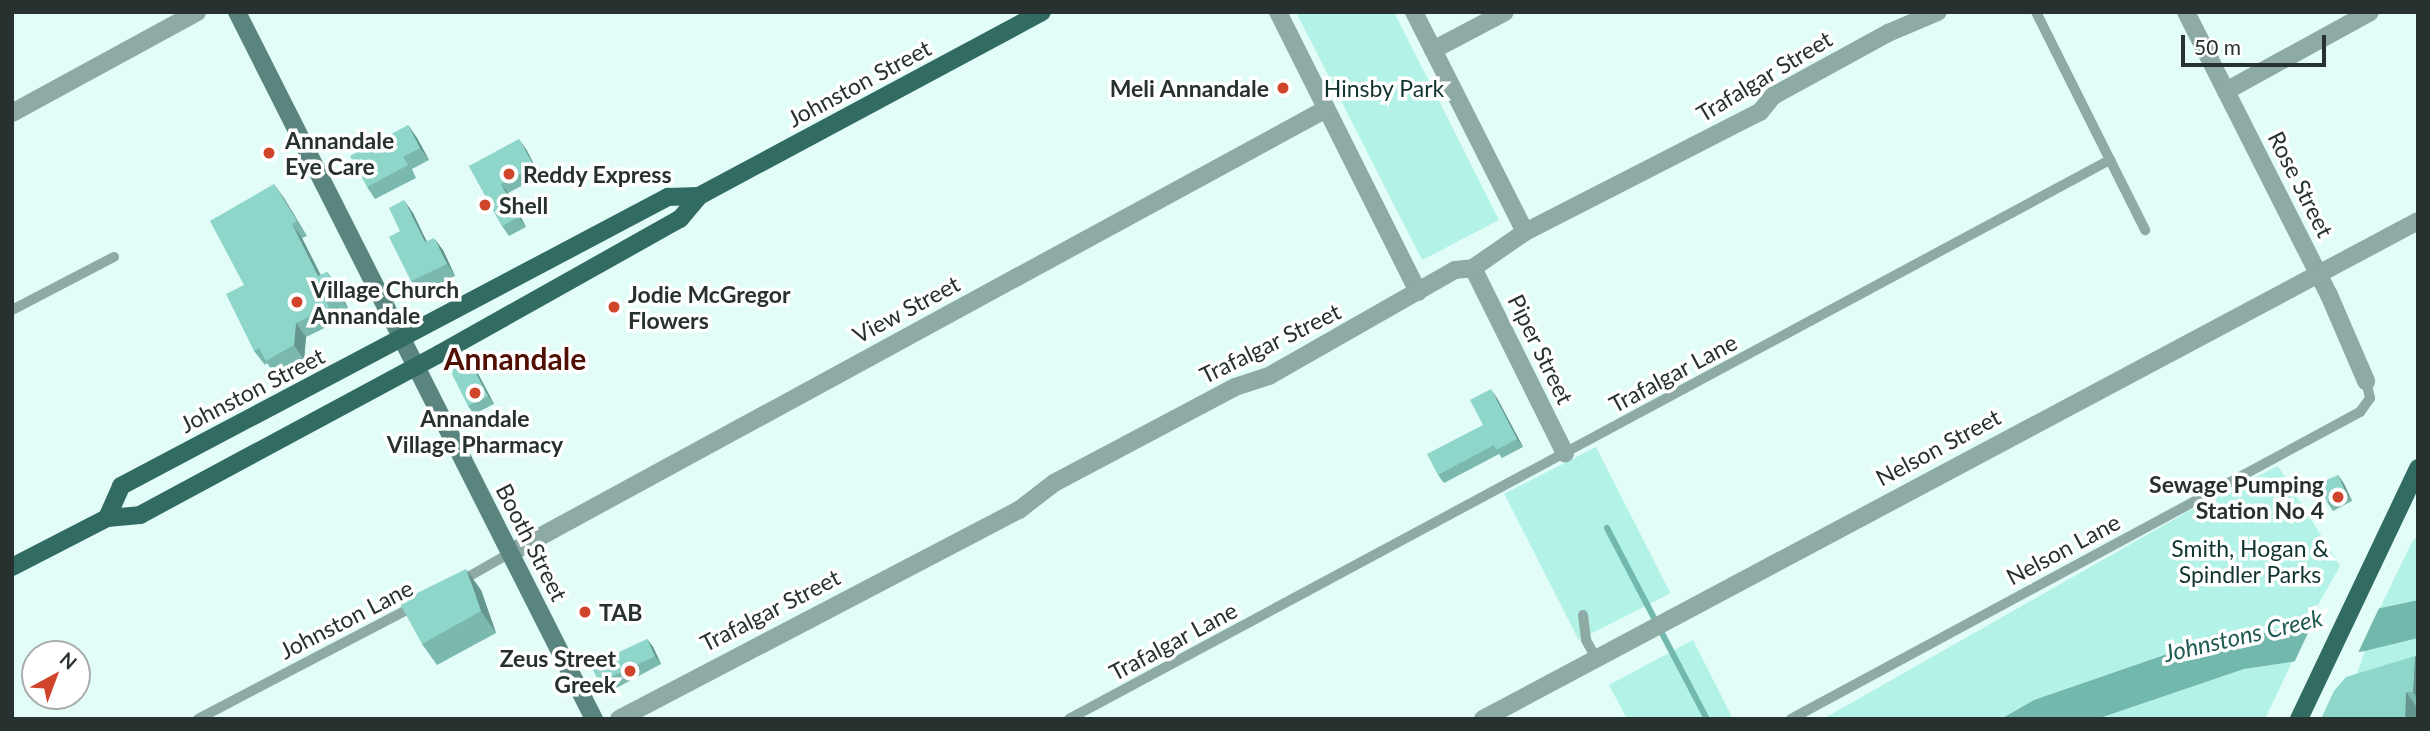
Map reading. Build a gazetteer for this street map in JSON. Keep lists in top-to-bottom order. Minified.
{"streets":{"main road":["Johnston Street","Booth Street"],"street":["Trafalgar Street","Rose Street","View Street","Piper Street","Nelson Street"],"lane":["Trafalgar Lane","Nelson Lane","Johnston Lane"]},"crossings":[["Trafalgar Street","Piper Street"],["Johnston Street","Booth Street"],["Rose Street","Nelson Street"],["Rose Street","Nelson Lane"],["View Street","Booth Street"],["Piper Street","Trafalgar Lane"]],"districts":["Annandale"],"water":["Johnstons Creek"],"parks":["Hinsby Park","Smith, Hogan & Spindler Parks"],"places":["Meli Annandale","Annandale Eye Care","Reddy Express","Shell","Village Church Annandale","Jodie McGregor Flowers","Annandale Village Pharmacy","Sewage Pumping Station No 4","TAB","Zeus Street Greek"],"scale_bar":"50 m","north":"top right"}
